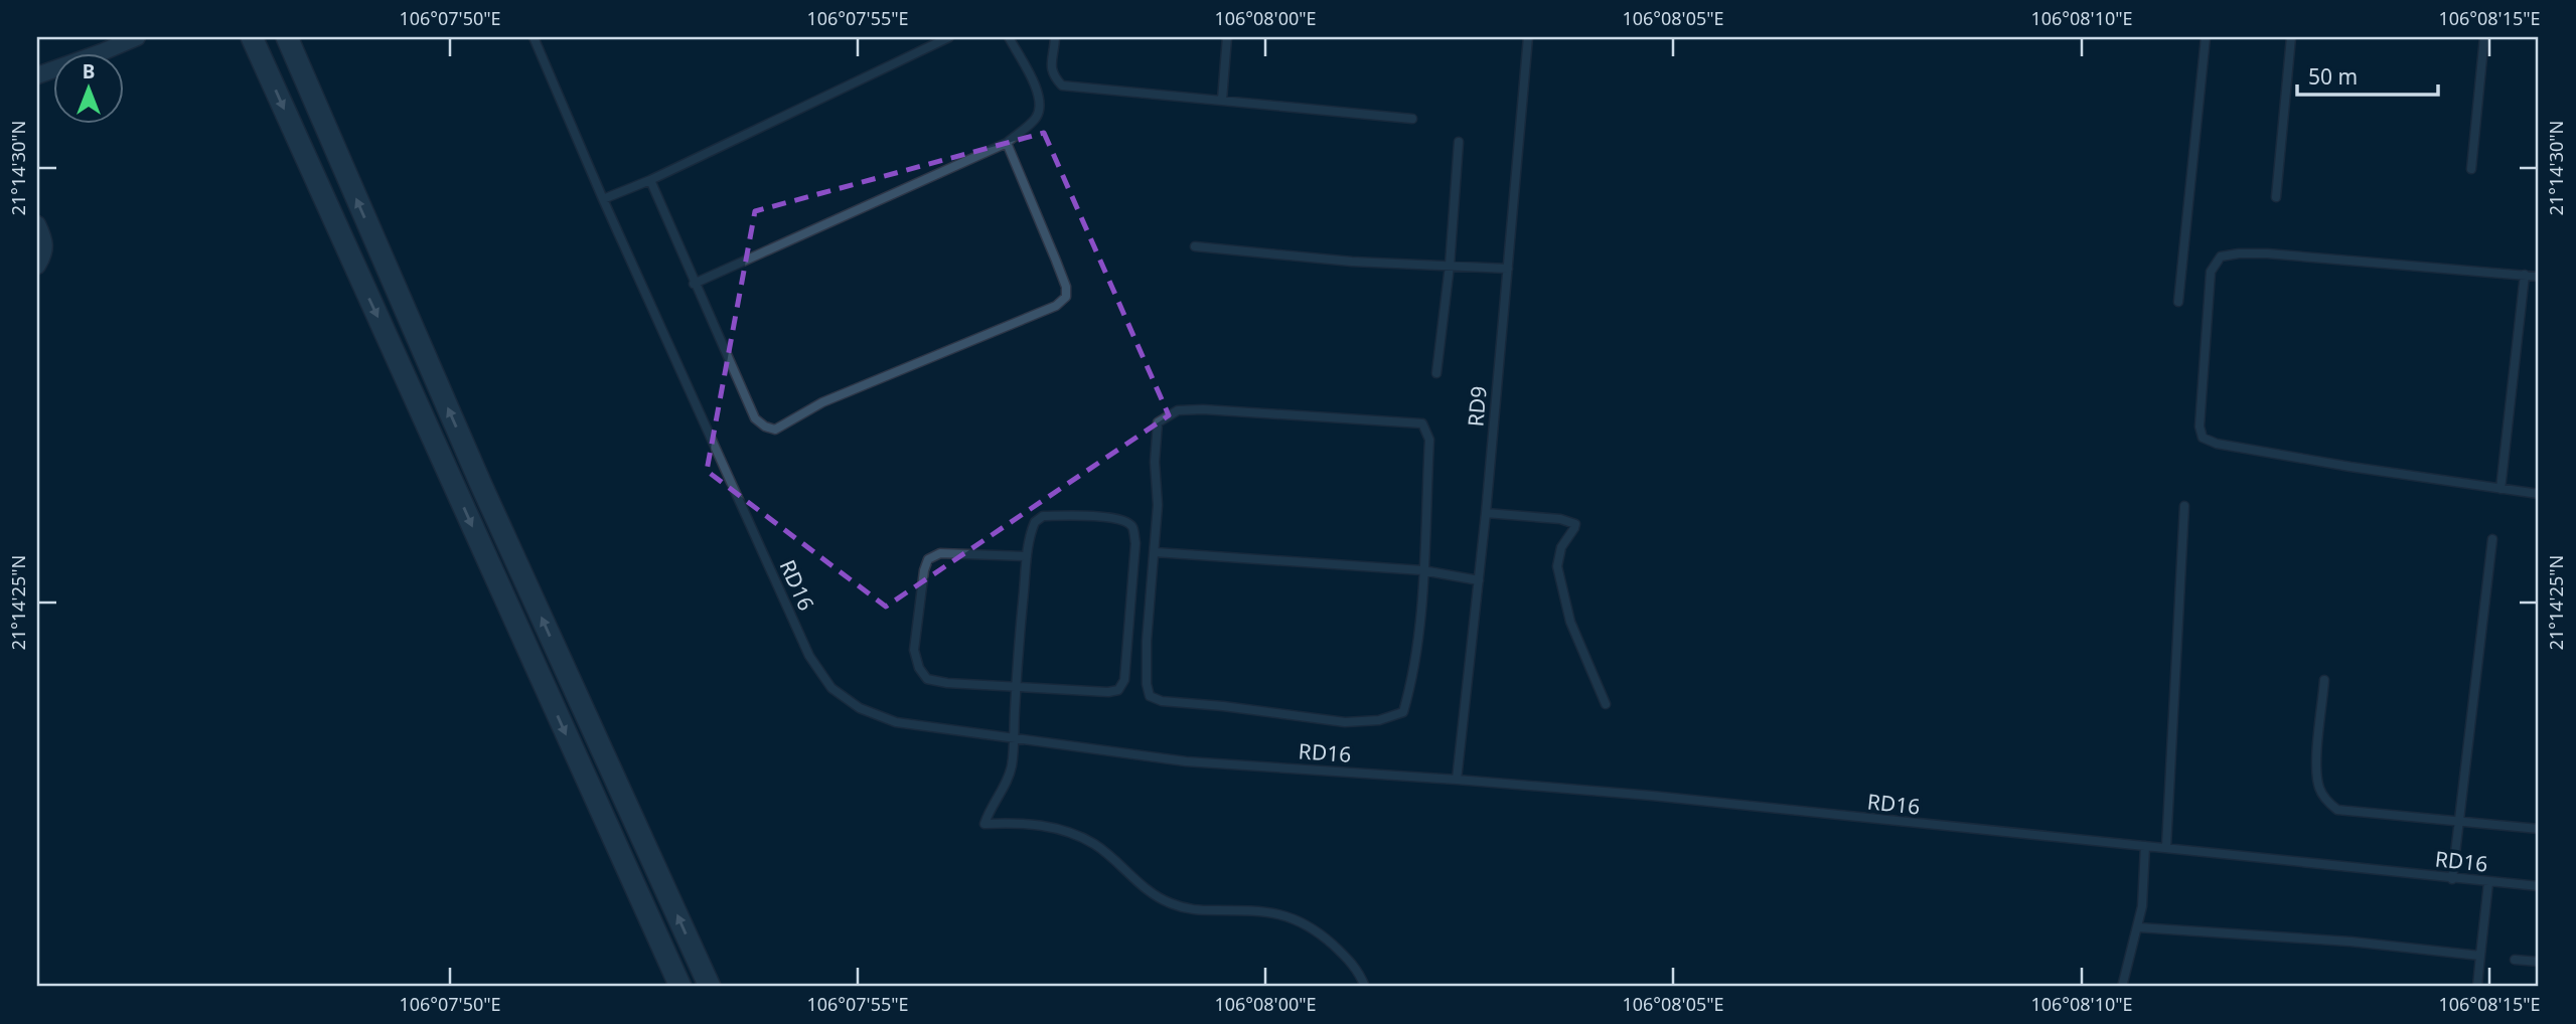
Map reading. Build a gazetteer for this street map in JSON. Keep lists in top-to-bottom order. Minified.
{"streets":{"lane":["RD9","RD16"]},"crossings":[["RD9","RD16"]],"scale_bar":"50 m","north":"top","coordinates":["106°07'50\"E","106°07'55\"E","106°08'00\"E","106°08'05\"E","106°08'10\"E","106°08'15\"E","21°14'30\"N","21°14'25\"N"]}
